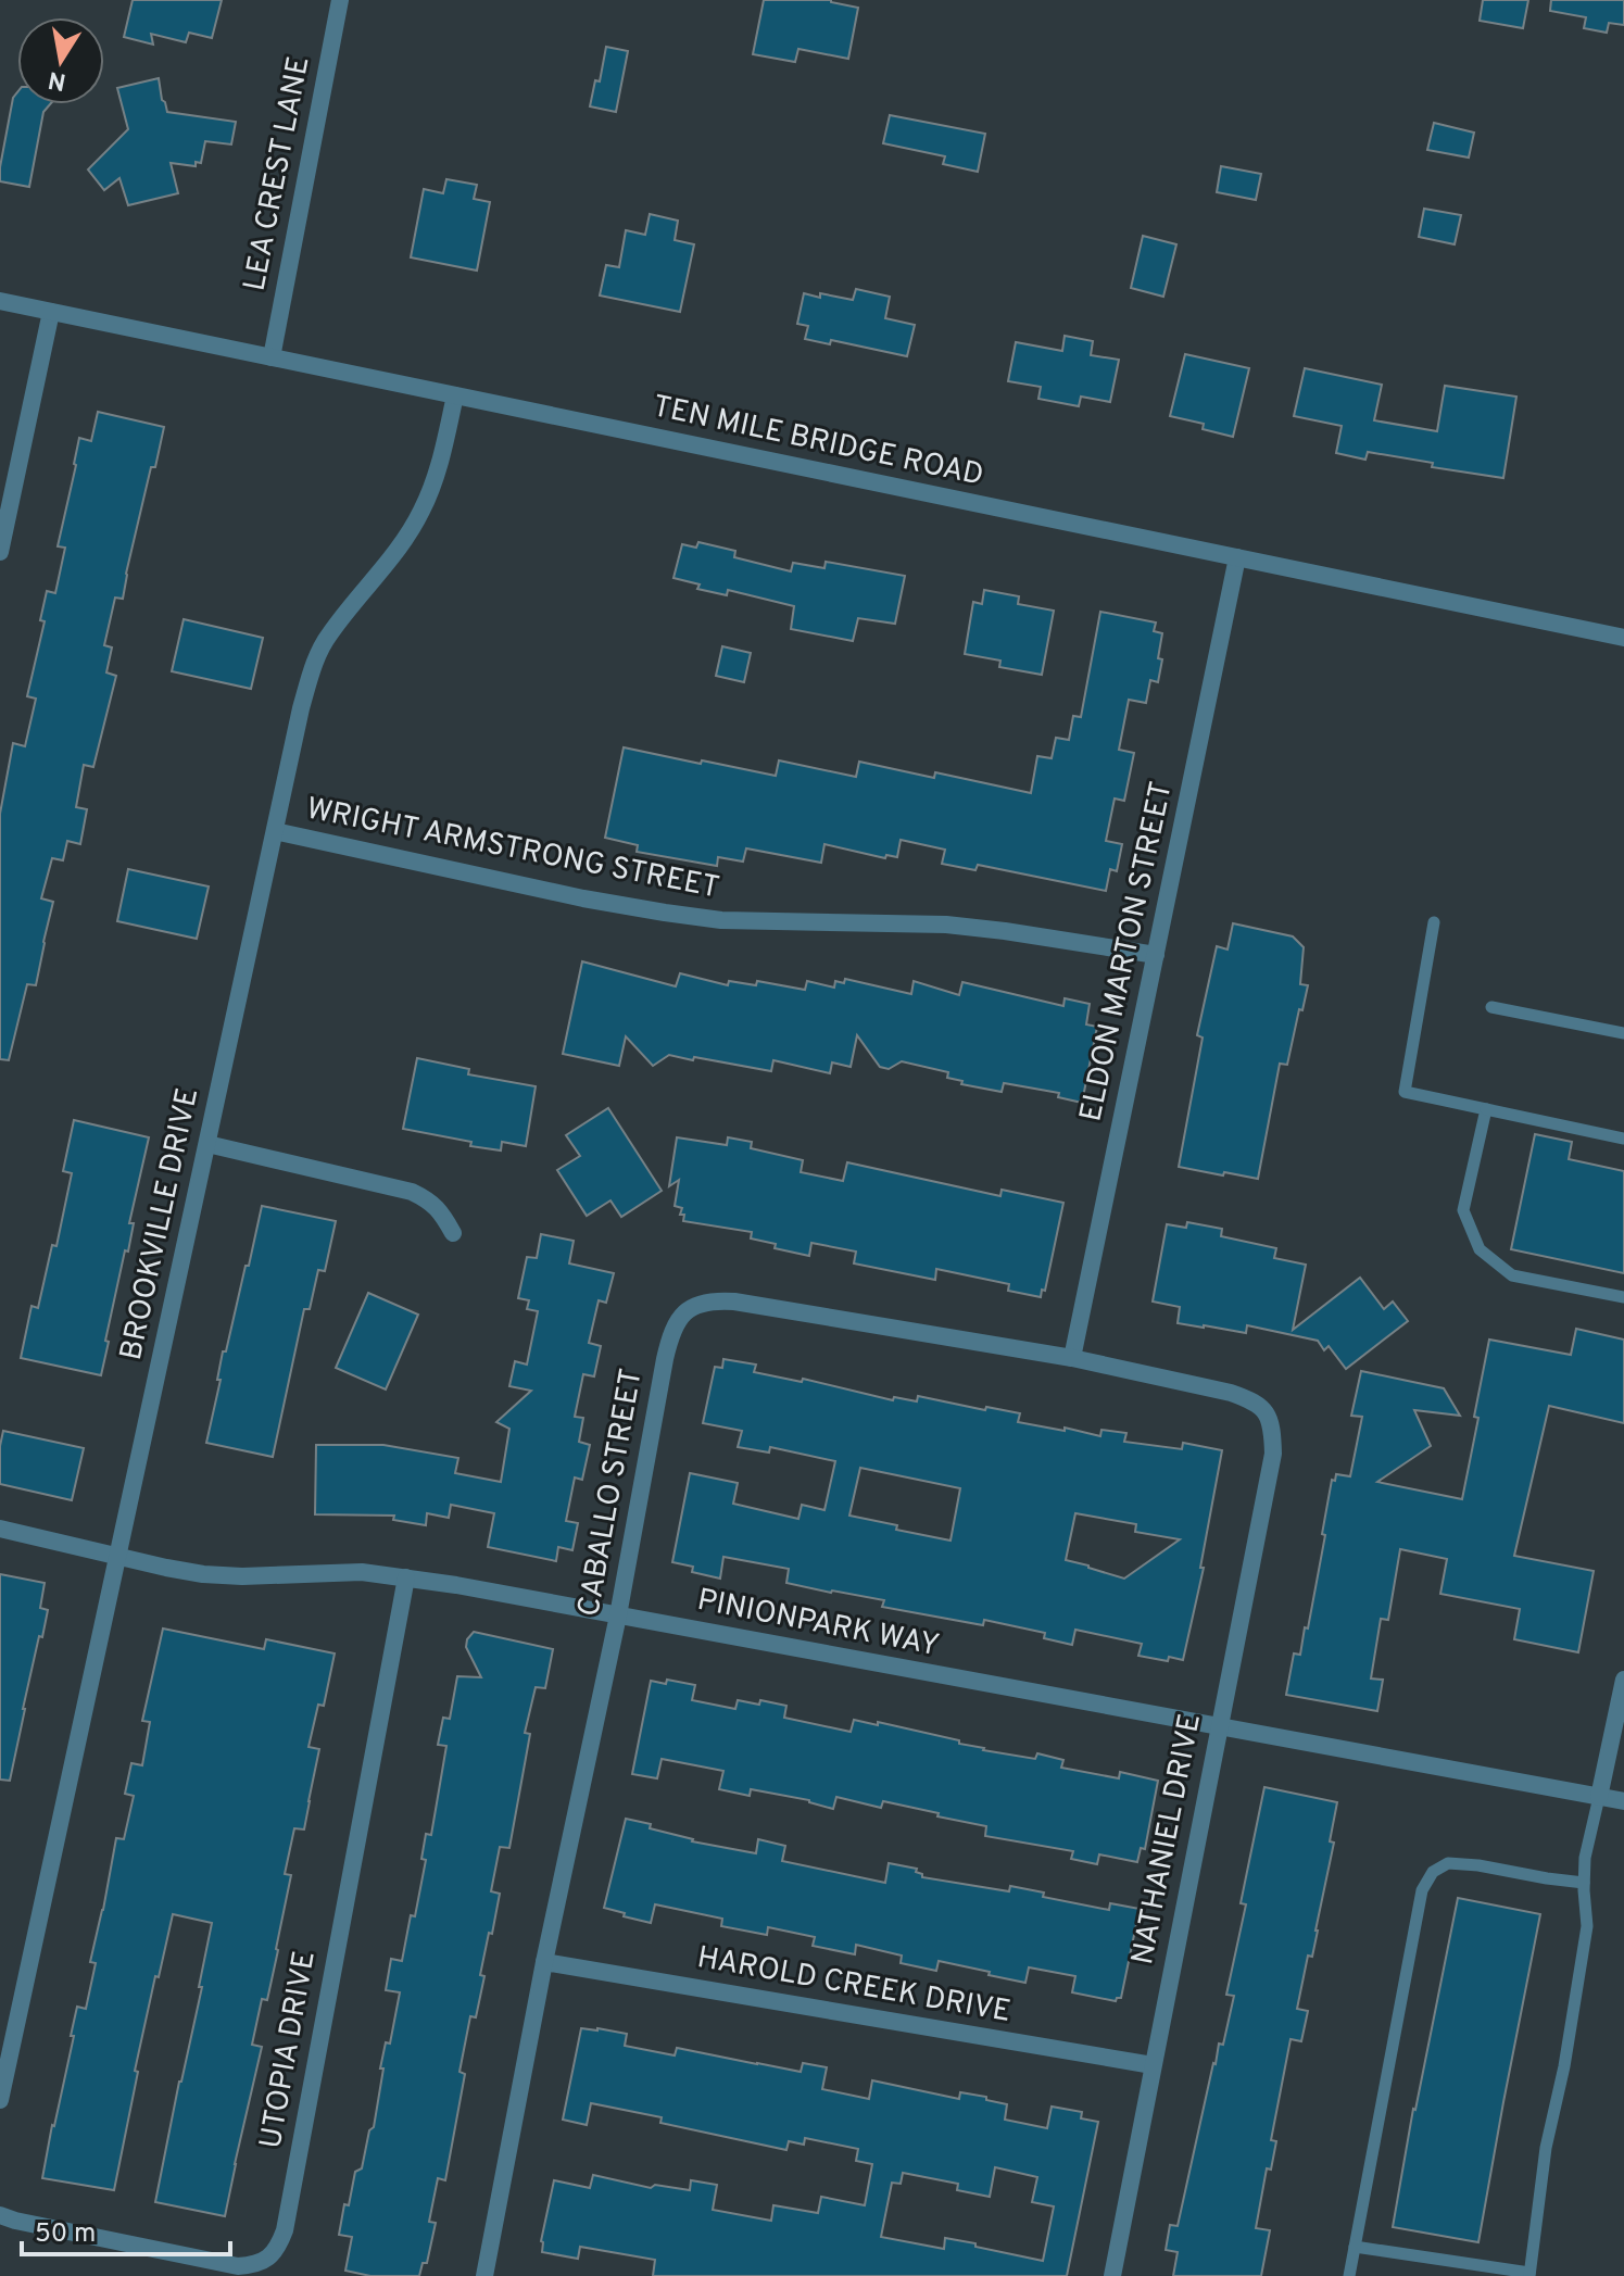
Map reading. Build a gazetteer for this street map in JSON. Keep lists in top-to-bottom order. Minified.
{"streets":{"street":["LEA CREST LANE","TEN MILE BRIDGE ROAD","WRIGHT ARMSTRONG STREET","ELDON MARTON STREET","BROOKVILLE DRIVE","CABALLO STREET","PINIONPARK WAY","NATHANIEL DRIVE","HAROLD CREEK DRIVE","UTOPIA DRIVE"]},"crossings":[["LEA CREST LANE","TEN MILE BRIDGE ROAD"],["TEN MILE BRIDGE ROAD","ELDON MARTON STREET"],["TEN MILE BRIDGE ROAD","BROOKVILLE DRIVE"],["WRIGHT ARMSTRONG STREET","ELDON MARTON STREET"],["WRIGHT ARMSTRONG STREET","BROOKVILLE DRIVE"],["ELDON MARTON STREET","CABALLO STREET"],["BROOKVILLE DRIVE","PINIONPARK WAY"],["CABALLO STREET","PINIONPARK WAY"],["CABALLO STREET","NATHANIEL DRIVE"],["CABALLO STREET","HAROLD CREEK DRIVE"],["PINIONPARK WAY","NATHANIEL DRIVE"],["PINIONPARK WAY","UTOPIA DRIVE"],["NATHANIEL DRIVE","HAROLD CREEK DRIVE"]],"scale_bar":"50 m","north":"bottom"}
